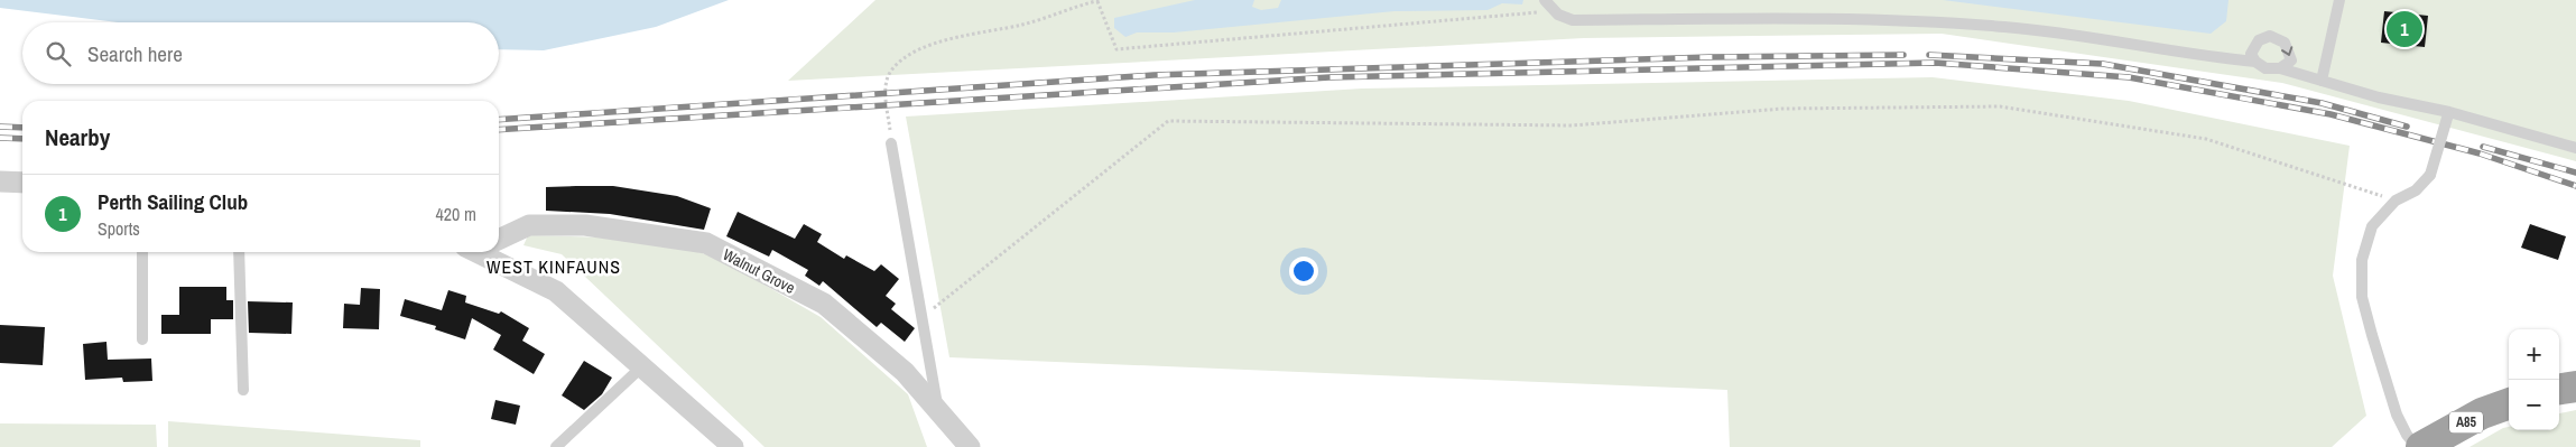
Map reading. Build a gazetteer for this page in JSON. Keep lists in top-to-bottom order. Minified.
{"streets":{"highway":["A85"],"street":["Walnut Grove"]},"districts":["WEST KINFAUNS"],"page":{"pins":"1","search":"Search here","heading":"Nearby","list":[{"mark":"1","name":"Perth Sailing Club","note":"Sports","value":"420 m"}],"map_buttons":["+","−"]}}
